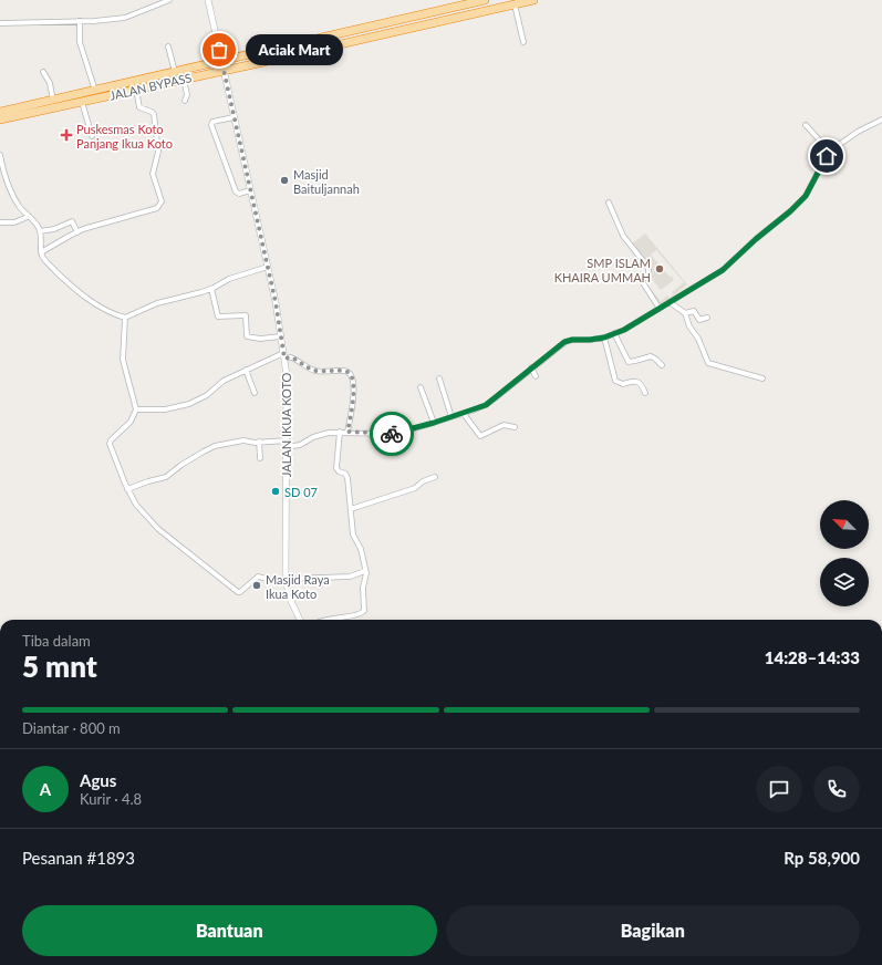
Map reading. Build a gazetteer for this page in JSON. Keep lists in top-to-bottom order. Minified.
{"streets":{"highway":["JALAN BYPASS"],"street":["JALAN IKUA KOTO"]},"crossings":[["JALAN BYPASS","JALAN IKUA KOTO"]],"places":{"other":["Aciak Mart","Masjid Baituljannah","SMP ISLAM KHAIRA UMMAH","SD 07","Masjid Raya Ikua Koto"],"health":["Puskesmas Koto Panjang Ikua Koto"]},"north":"top left","page":{"bubble":"Aciak Mart","heading":["5 mnt","Tiba dalam","14:28–14:33"],"panel":["Agus","Kurir · 4.8","Pesanan #1893","Rp 58,900"],"bar":"Diantar · 800 m","round":"A","buttons":["Bantuan","Bagikan"]}}
